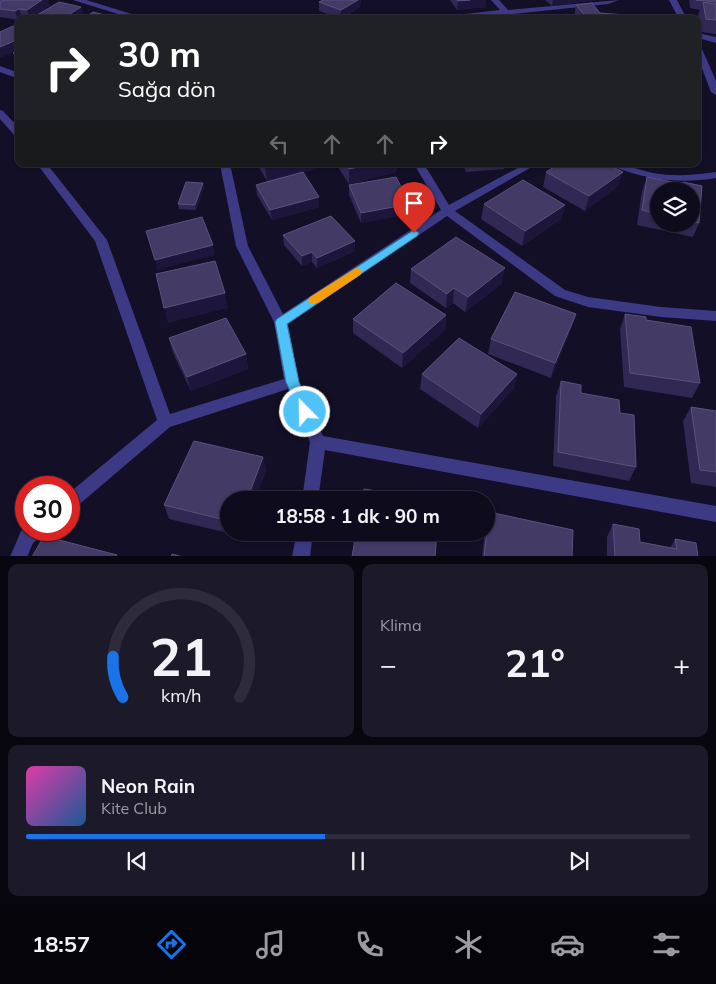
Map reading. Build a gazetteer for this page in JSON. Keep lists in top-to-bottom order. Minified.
{"page":{"turn":["30 m","Sağa dön"],"limit":"30","trip":"18:58 · 1 dk · 90 m","tile":"Klima","heat":["−","21°","+"],"song":["Neon Rain","Kite Club"],"tabs":"18:57","gauge":["21","km/h"]}}
